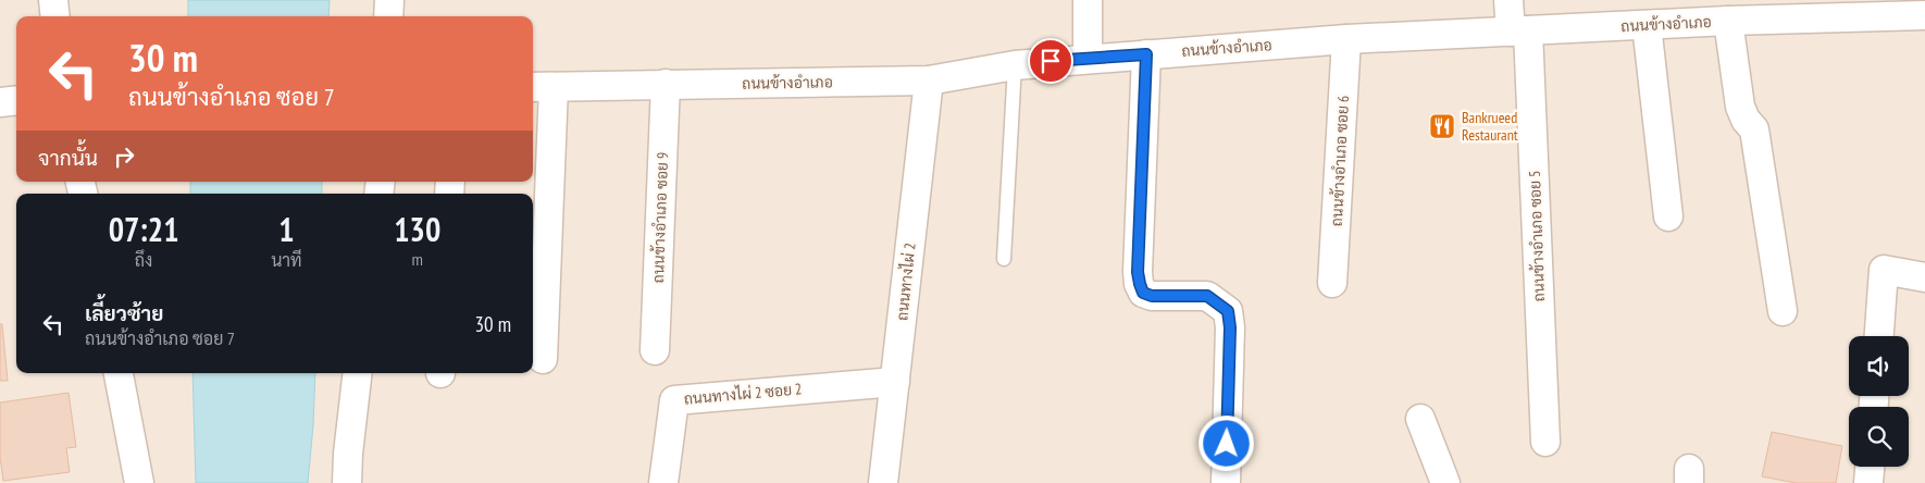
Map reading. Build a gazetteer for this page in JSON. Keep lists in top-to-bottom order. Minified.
{"streets":{"street":["ถนนข้างอำเภอ","ถนนข้างอำเภอ ซอย 6","ถนนข้างอำเภอ ซอย 9","ถนนข้างอำเภอ ซอย 5","ถนนทางไผ่ 2","ถนนทางไผ่ 2 ซอย 2"]},"crossings":[["ถนนข้างอำเภอ","ถนนข้างอำเภอ ซอย 6"],["ถนนข้างอำเภอ","ถนนข้างอำเภอ ซอย 9"],["ถนนข้างอำเภอ","ถนนข้างอำเภอ ซอย 5"],["ถนนข้างอำเภอ","ถนนทางไผ่ 2"],["ถนนทางไผ่ 2","ถนนทางไผ่ 2 ซอย 2"]],"places":{"restaurant":["Bankrueed Restaurant"]},"page":{"turn":["30 m","ถนนข้างอำเภอ ซอย 7"],"then":"จากนั้น","eta":["07:21","ถึง","1","นาที","130","m"],"list":[{"name":"เลี้ยวซ้าย","note":"ถนนข้างอำเภอ ซอย 7","value":"30 m"}]}}
